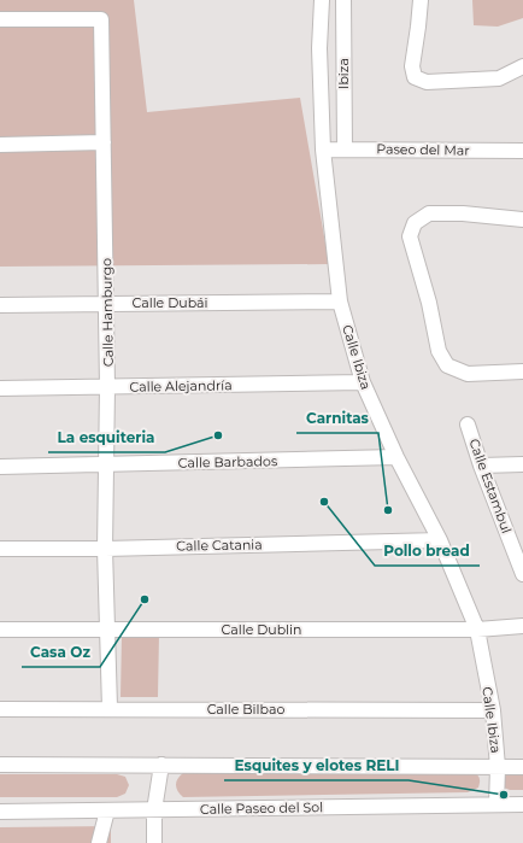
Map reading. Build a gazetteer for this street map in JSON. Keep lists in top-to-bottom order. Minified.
{"streets":{"street":["Ibiza","Paseo del Mar","Calle Dubái","Calle Hamburgo","Calle Ibiza","Calle Alejandría","Calle Barbados","Calle Estambul","Calle Catania","Calle Dublin","Calle Bilbao","Calle Paseo del Sol"]},"crossings":[["Ibiza","Paseo del Mar"],["Paseo del Mar","Calle Ibiza"],["Calle Dubái","Calle Hamburgo"],["Calle Dubái","Calle Ibiza"],["Calle Hamburgo","Calle Alejandría"],["Calle Hamburgo","Calle Barbados"],["Calle Hamburgo","Calle Catania"],["Calle Hamburgo","Calle Dublin"],["Calle Hamburgo","Calle Bilbao"],["Calle Ibiza","Calle Alejandría"],["Calle Ibiza","Calle Barbados"],["Calle Ibiza","Calle Catania"],["Calle Ibiza","Calle Dublin"],["Calle Ibiza","Calle Bilbao"],["Calle Ibiza","Calle Paseo del Sol"]],"places":["La esquiteria","Pollo bread","Carnitas","Casa Oz","Esquites y elotes RELI"]}
